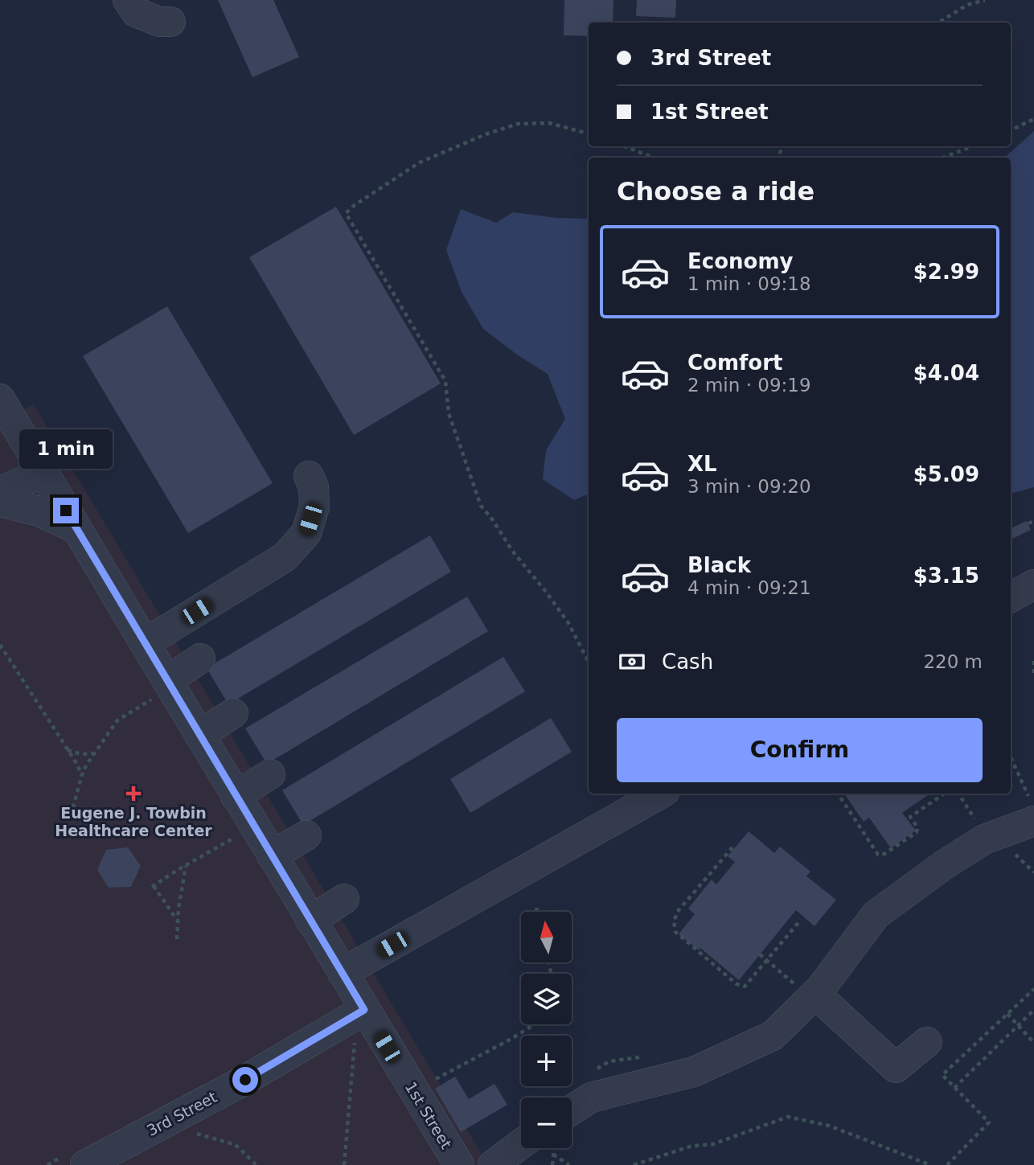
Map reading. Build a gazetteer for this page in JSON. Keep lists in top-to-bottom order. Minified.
{"streets":{"street":["3rd Street","1st Street"]},"crossings":[["3rd Street","1st Street"]],"places":{"health":["Eugene J. Towbin Healthcare Center"]},"north":"top","page":{"banner":["3rd Street","1st Street"],"heading":"Choose a ride","list":[{"name":"Economy","note":"1 min · 09:18","value":"$2.99"},{"name":"Comfort","note":"2 min · 09:19","value":"$4.04"},{"name":"XL","note":"3 min · 09:20","value":"$5.09"},{"name":"Black","note":"4 min · 09:21","value":"$3.15"}],"bubble":"1 min","pay":["Cash","220 m"],"buttons":"Confirm","map_buttons":["+","−"]}}
